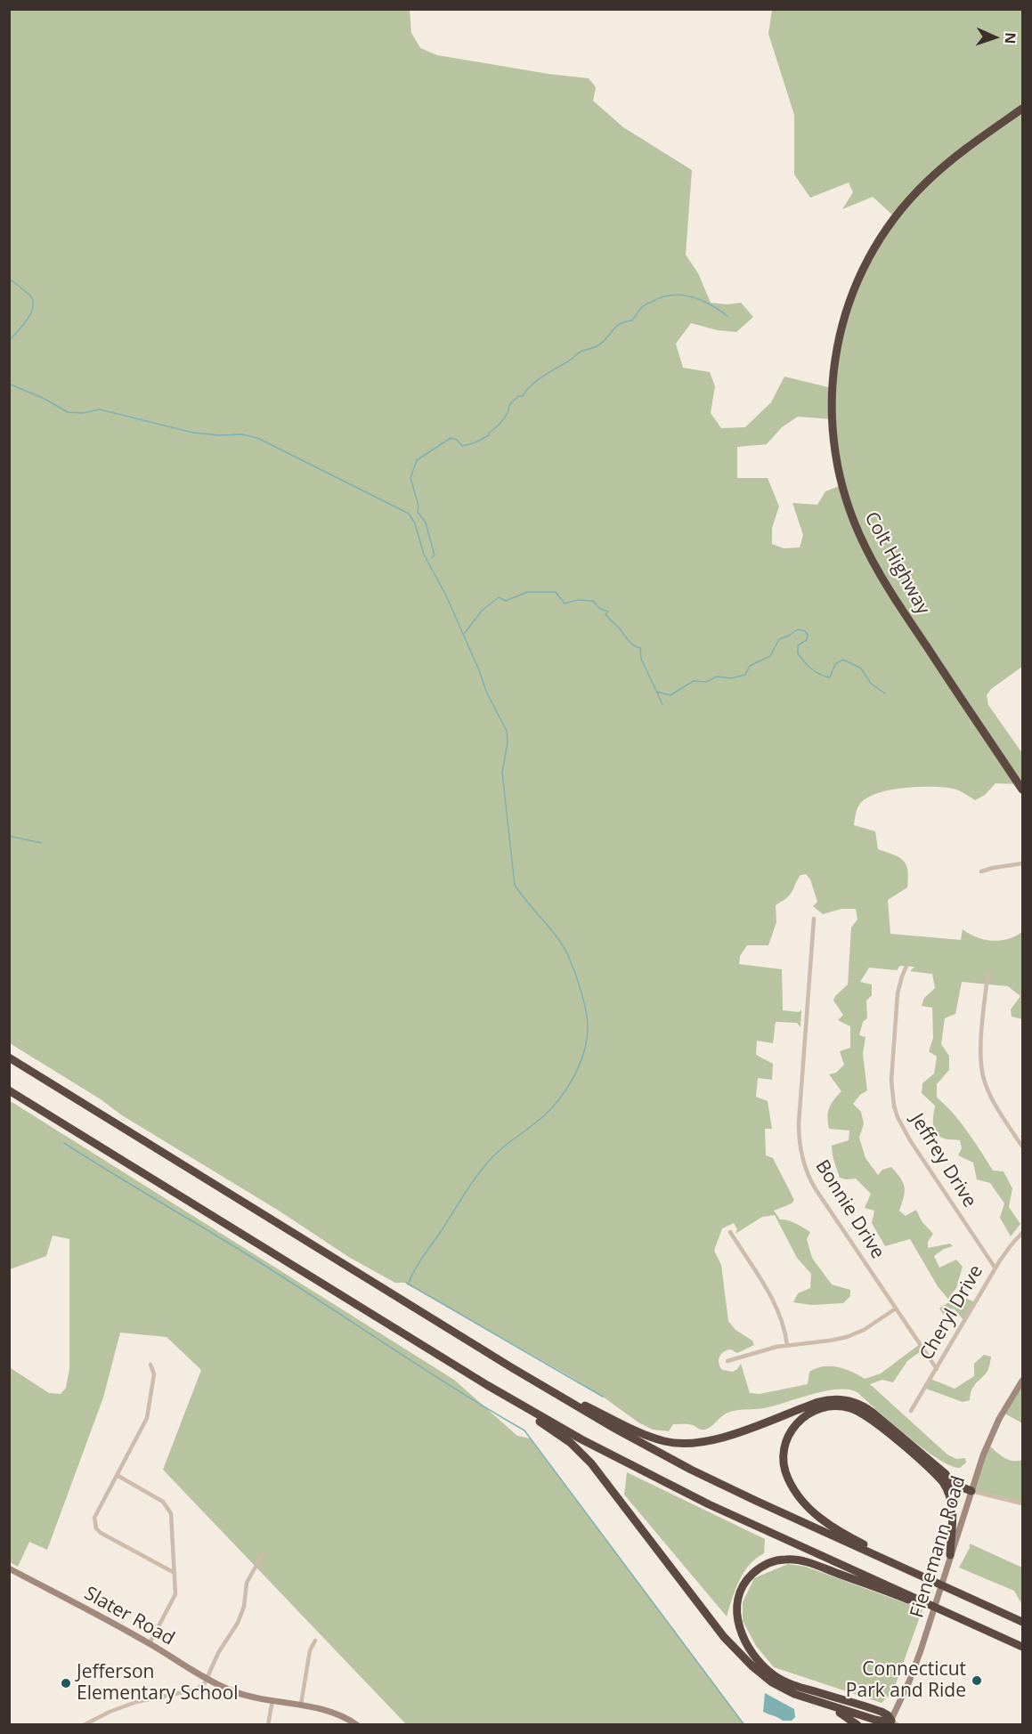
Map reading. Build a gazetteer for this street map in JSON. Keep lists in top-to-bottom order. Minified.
{"streets":{"highway":["Colt Highway"],"main road":["Fienemann Road","Slater Road"],"street":["Jeffrey Drive","Bonnie Drive","Cheryl Drive"]},"crossings":[["Jeffrey Drive","Cheryl Drive"],["Bonnie Drive","Cheryl Drive"]],"places":["Connecticut Park and Ride","Jefferson Elementary School"],"north":"right"}
